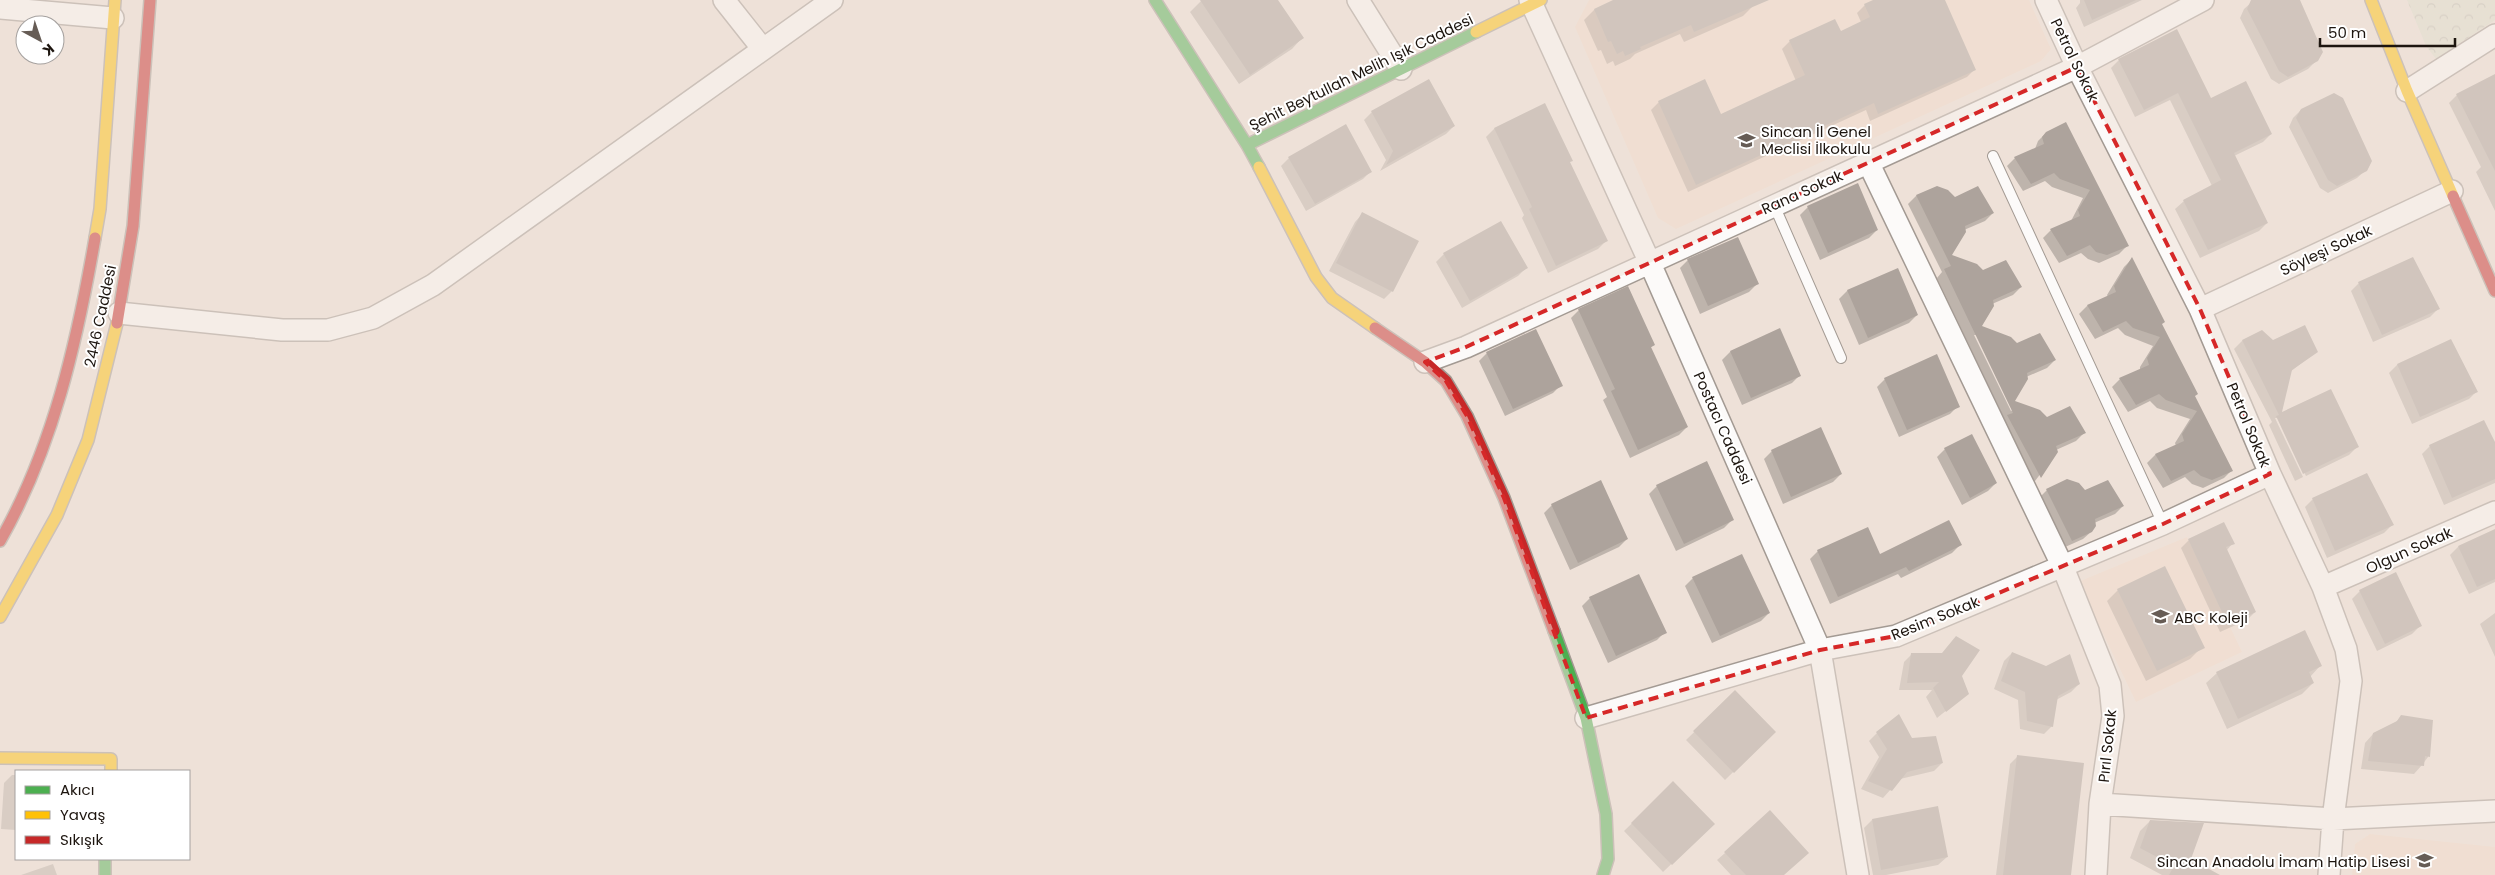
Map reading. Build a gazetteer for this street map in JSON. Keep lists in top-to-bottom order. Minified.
{"streets":{"street":["Petrol Sokak","Şehit Beytullah Melih Işık Caddesi","Rana Sokak","Söyleşi Sokak","2446 Caddesi","Postacı Caddesi","Olgun Sokak","Resim Sokak","Pırıl Sokak"]},"crossings":[["Petrol Sokak","Rana Sokak"],["Petrol Sokak","Söyleşi Sokak"],["Petrol Sokak","Olgun Sokak"],["Petrol Sokak","Resim Sokak"],["Şehit Beytullah Melih Işık Caddesi","Postacı Caddesi"],["Rana Sokak","Postacı Caddesi"],["Rana Sokak","Pırıl Sokak"],["Postacı Caddesi","Resim Sokak"],["Resim Sokak","Pırıl Sokak"]],"places":{"school or university":["Sincan İl Genel Meclisi İlkokulu","ABC Koleji","Sincan Anadolu İmam Hatip Lisesi"]},"legend":["Akıcı","Yavaş","Sıkışık"],"scale_bar":"50 m","north":"bottom right"}
